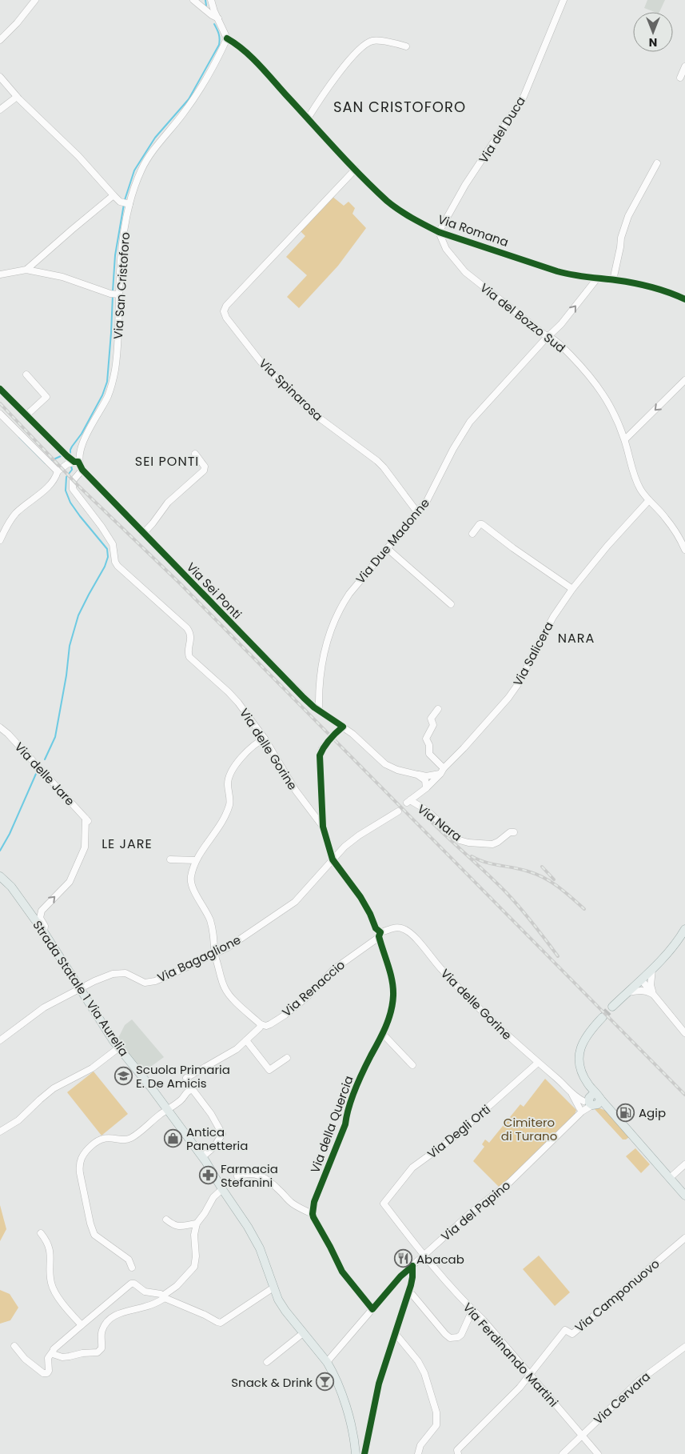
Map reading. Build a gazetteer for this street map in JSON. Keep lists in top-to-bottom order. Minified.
{"streets":{"main road":["Strada Statale 1 Via Aurelia"],"street":["Via del Duca","Via Romana","Via San Cristoforo","Via del Bozzo Sud","Via Spinarosa","Via Due Madonne","Via Sei Ponti","Via Salicera","Via delle Gorine","Via delle Jare","Via Nara","Via Bagaglione","Via Renaccio","Via della Quercia","Via Degli Orti","Via del Papino","Via Camponuovo","Via Ferdinando Martini","Via Cervara"]},"crossings":[["Via del Duca","Via Romana"],["Via del Duca","Via del Bozzo Sud"],["Via Romana","Via San Cristoforo"],["Via Romana","Via del Bozzo Sud"],["Via Romana","Via Spinarosa"],["Via Romana","Via Due Madonne"],["Via San Cristoforo","Via Sei Ponti"],["Via del Bozzo Sud","Via Due Madonne"],["Via del Bozzo Sud","Via Salicera"],["Via Spinarosa","Via Due Madonne"],["Via Due Madonne","Via Sei Ponti"],["Via Sei Ponti","Via Salicera"],["Via Sei Ponti","Via delle Gorine"],["Via Salicera","Via Nara"],["Via delle Gorine","Via Bagaglione"],["Via delle Gorine","Via Renaccio"],["Via delle Gorine","Via della Quercia"],["Via delle Gorine","Via Degli Orti"],["Via delle Jare","Strada Statale 1 Via Aurelia"],["Via Bagaglione","Strada Statale 1 Via Aurelia"],["Strada Statale 1 Via Aurelia","Via del Papino"],["Via Renaccio","Via della Quercia"],["Via Degli Orti","Via Ferdinando Martini"],["Via del Papino","Via Ferdinando Martini"],["Via Camponuovo","Via Ferdinando Martini"],["Via Ferdinando Martini","Via Cervara"]],"one_way":["Via delle Jare"],"districts":["SAN CRISTOFORO","SEI PONTI","NARA","LE JARE"],"parks":["Cimitero di Turano"],"places":{"school or university":["Scuola Primaria E. De Amicis"],"fuel station":["Agip"],"shop":["Antica Panetteria"],"pharmacy":["Farmacia Stefanini"],"restaurant":["Abacab"],"bar":["Snack & Drink"]},"north":"bottom"}
